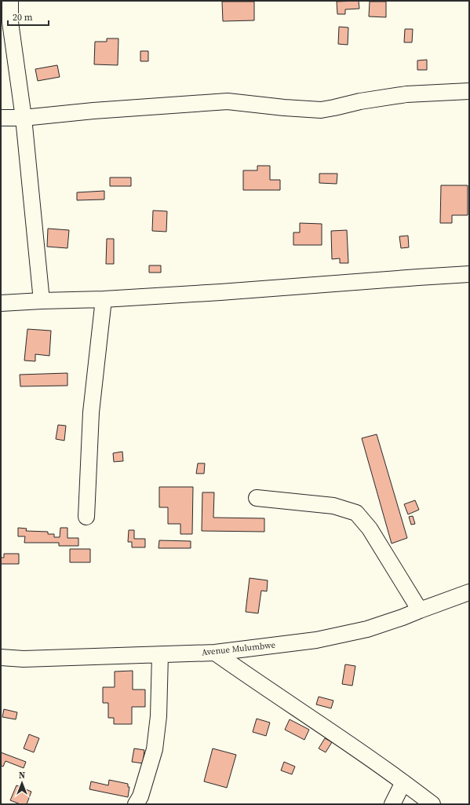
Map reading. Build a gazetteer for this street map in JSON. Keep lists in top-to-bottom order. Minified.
{"streets":{"street":["Avenue Mulumbwe"]},"scale_bar":"20 m","north":"top"}
